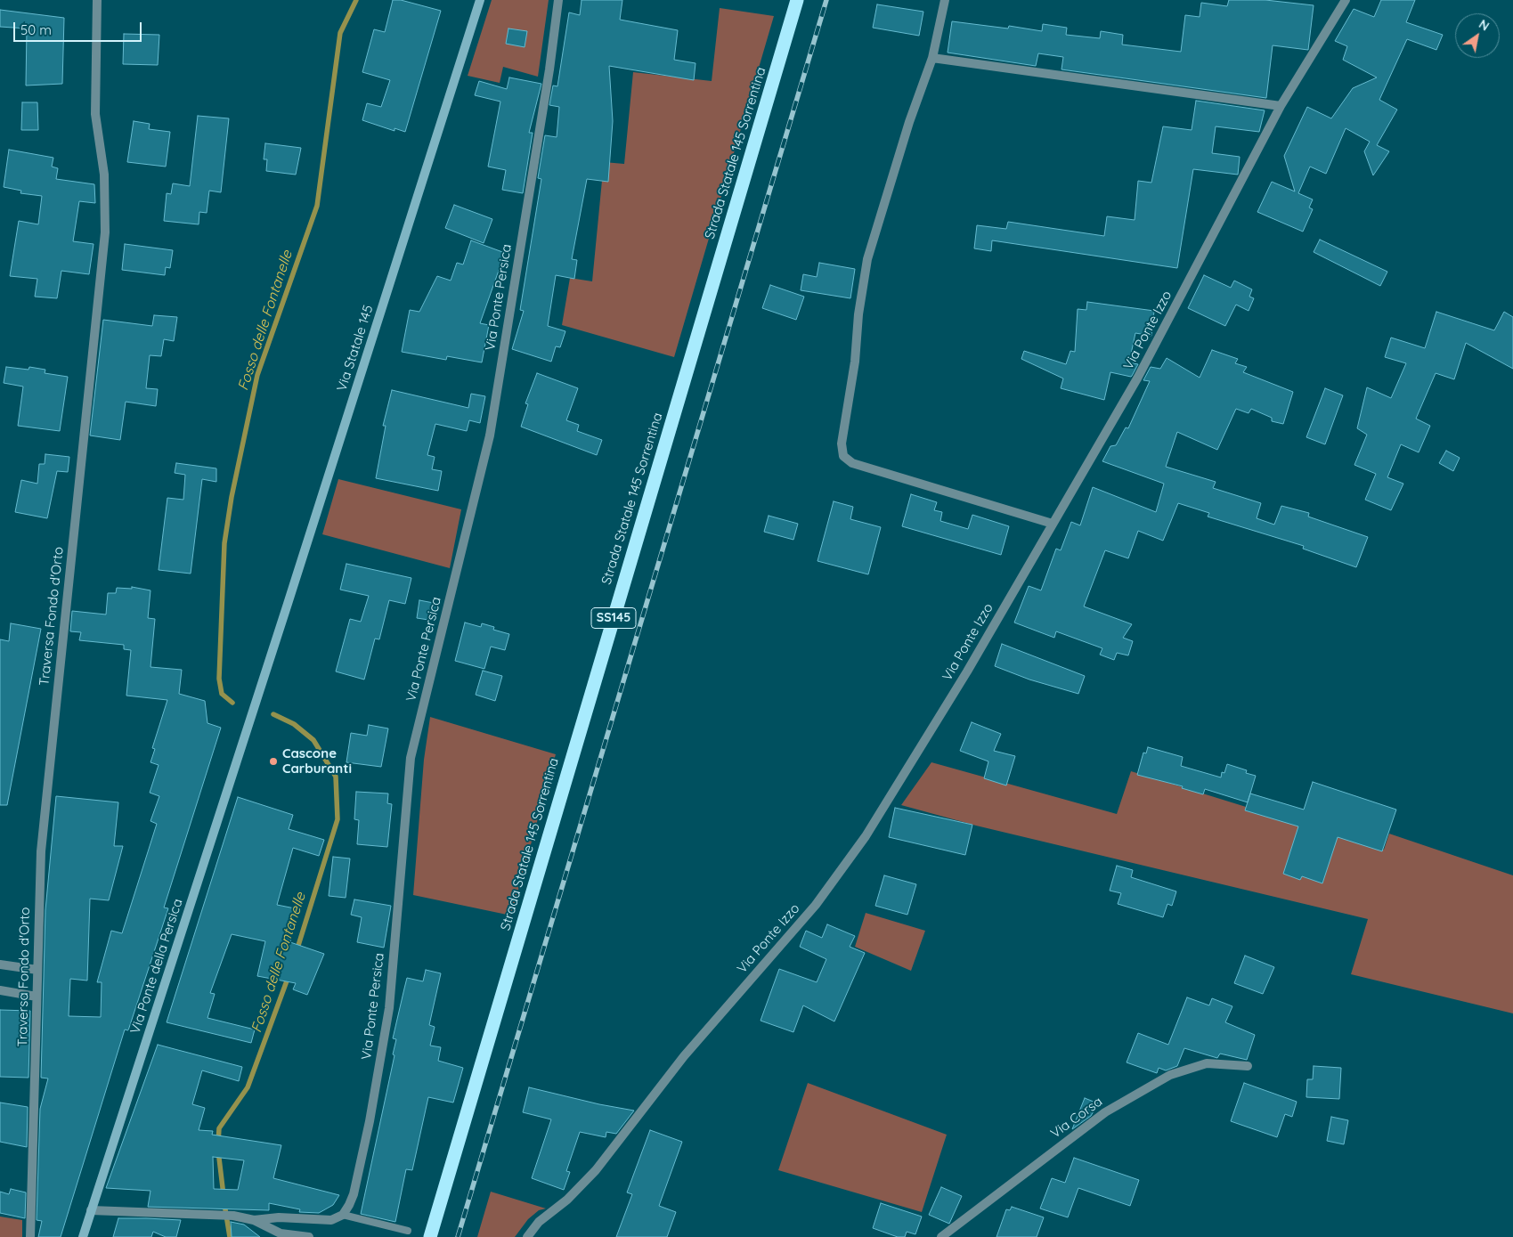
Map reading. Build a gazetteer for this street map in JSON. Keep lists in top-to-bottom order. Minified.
{"streets":{"highway":["Strada Statale 145 Sorrentina","SS145"],"main road":["Via Statale 145","Via Ponte della Persica"],"street":["Via Ponte Persica","Via Ponte Izzo","Traversa Fondo d'Orto","Via Corsa"]},"crossings":[["Via Statale 145","Via Ponte della Persica"]],"water":["Fosso delle Fontanelle"],"places":["Cascone Carburanti"],"scale_bar":"50 m","north":"top right"}
